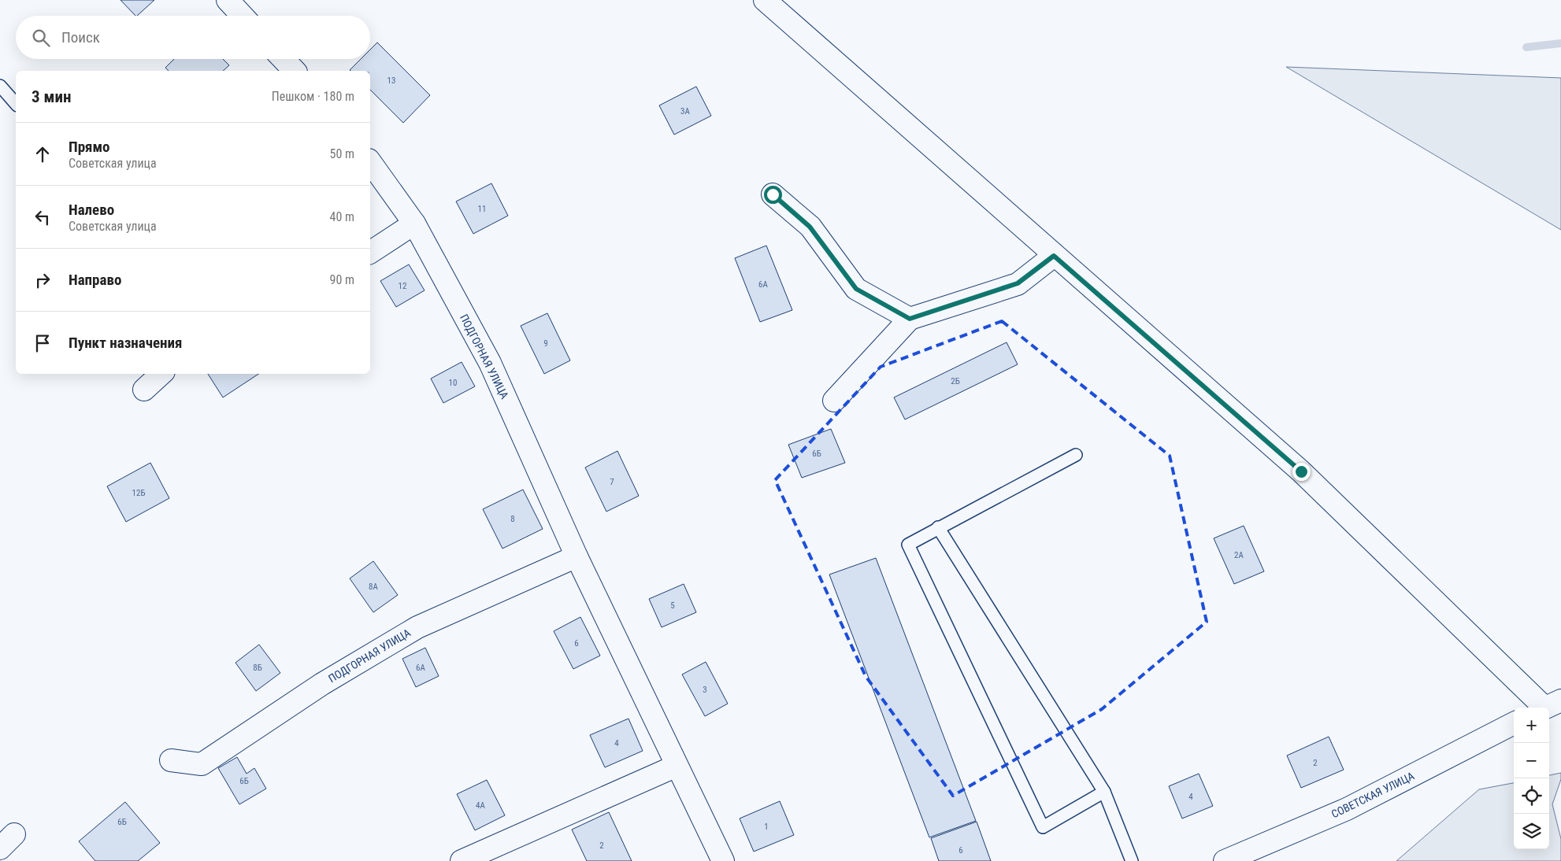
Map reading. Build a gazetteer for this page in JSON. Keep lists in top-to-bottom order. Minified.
{"streets":{"street":["ПОДГОРНАЯ УЛИЦА","СОВЕТСКАЯ УЛИЦА"]},"house_numbers":["13","3А","11","6А","12","9","2Б","10","6Б","7","12Б","8","2А","8А","5","6","8Б","6А","3","4","2","6Б","4","4А","6Б","1","2","6"],"page":{"search":"Поиск","heading":["3 мин","Пешком · 180 m"],"list":[["Прямо","Советская улица","50 m"],["Налево","Советская улица","40 m"],["Направо","90 m"],"Пункт назначения"],"map_buttons":["+","−"]}}
